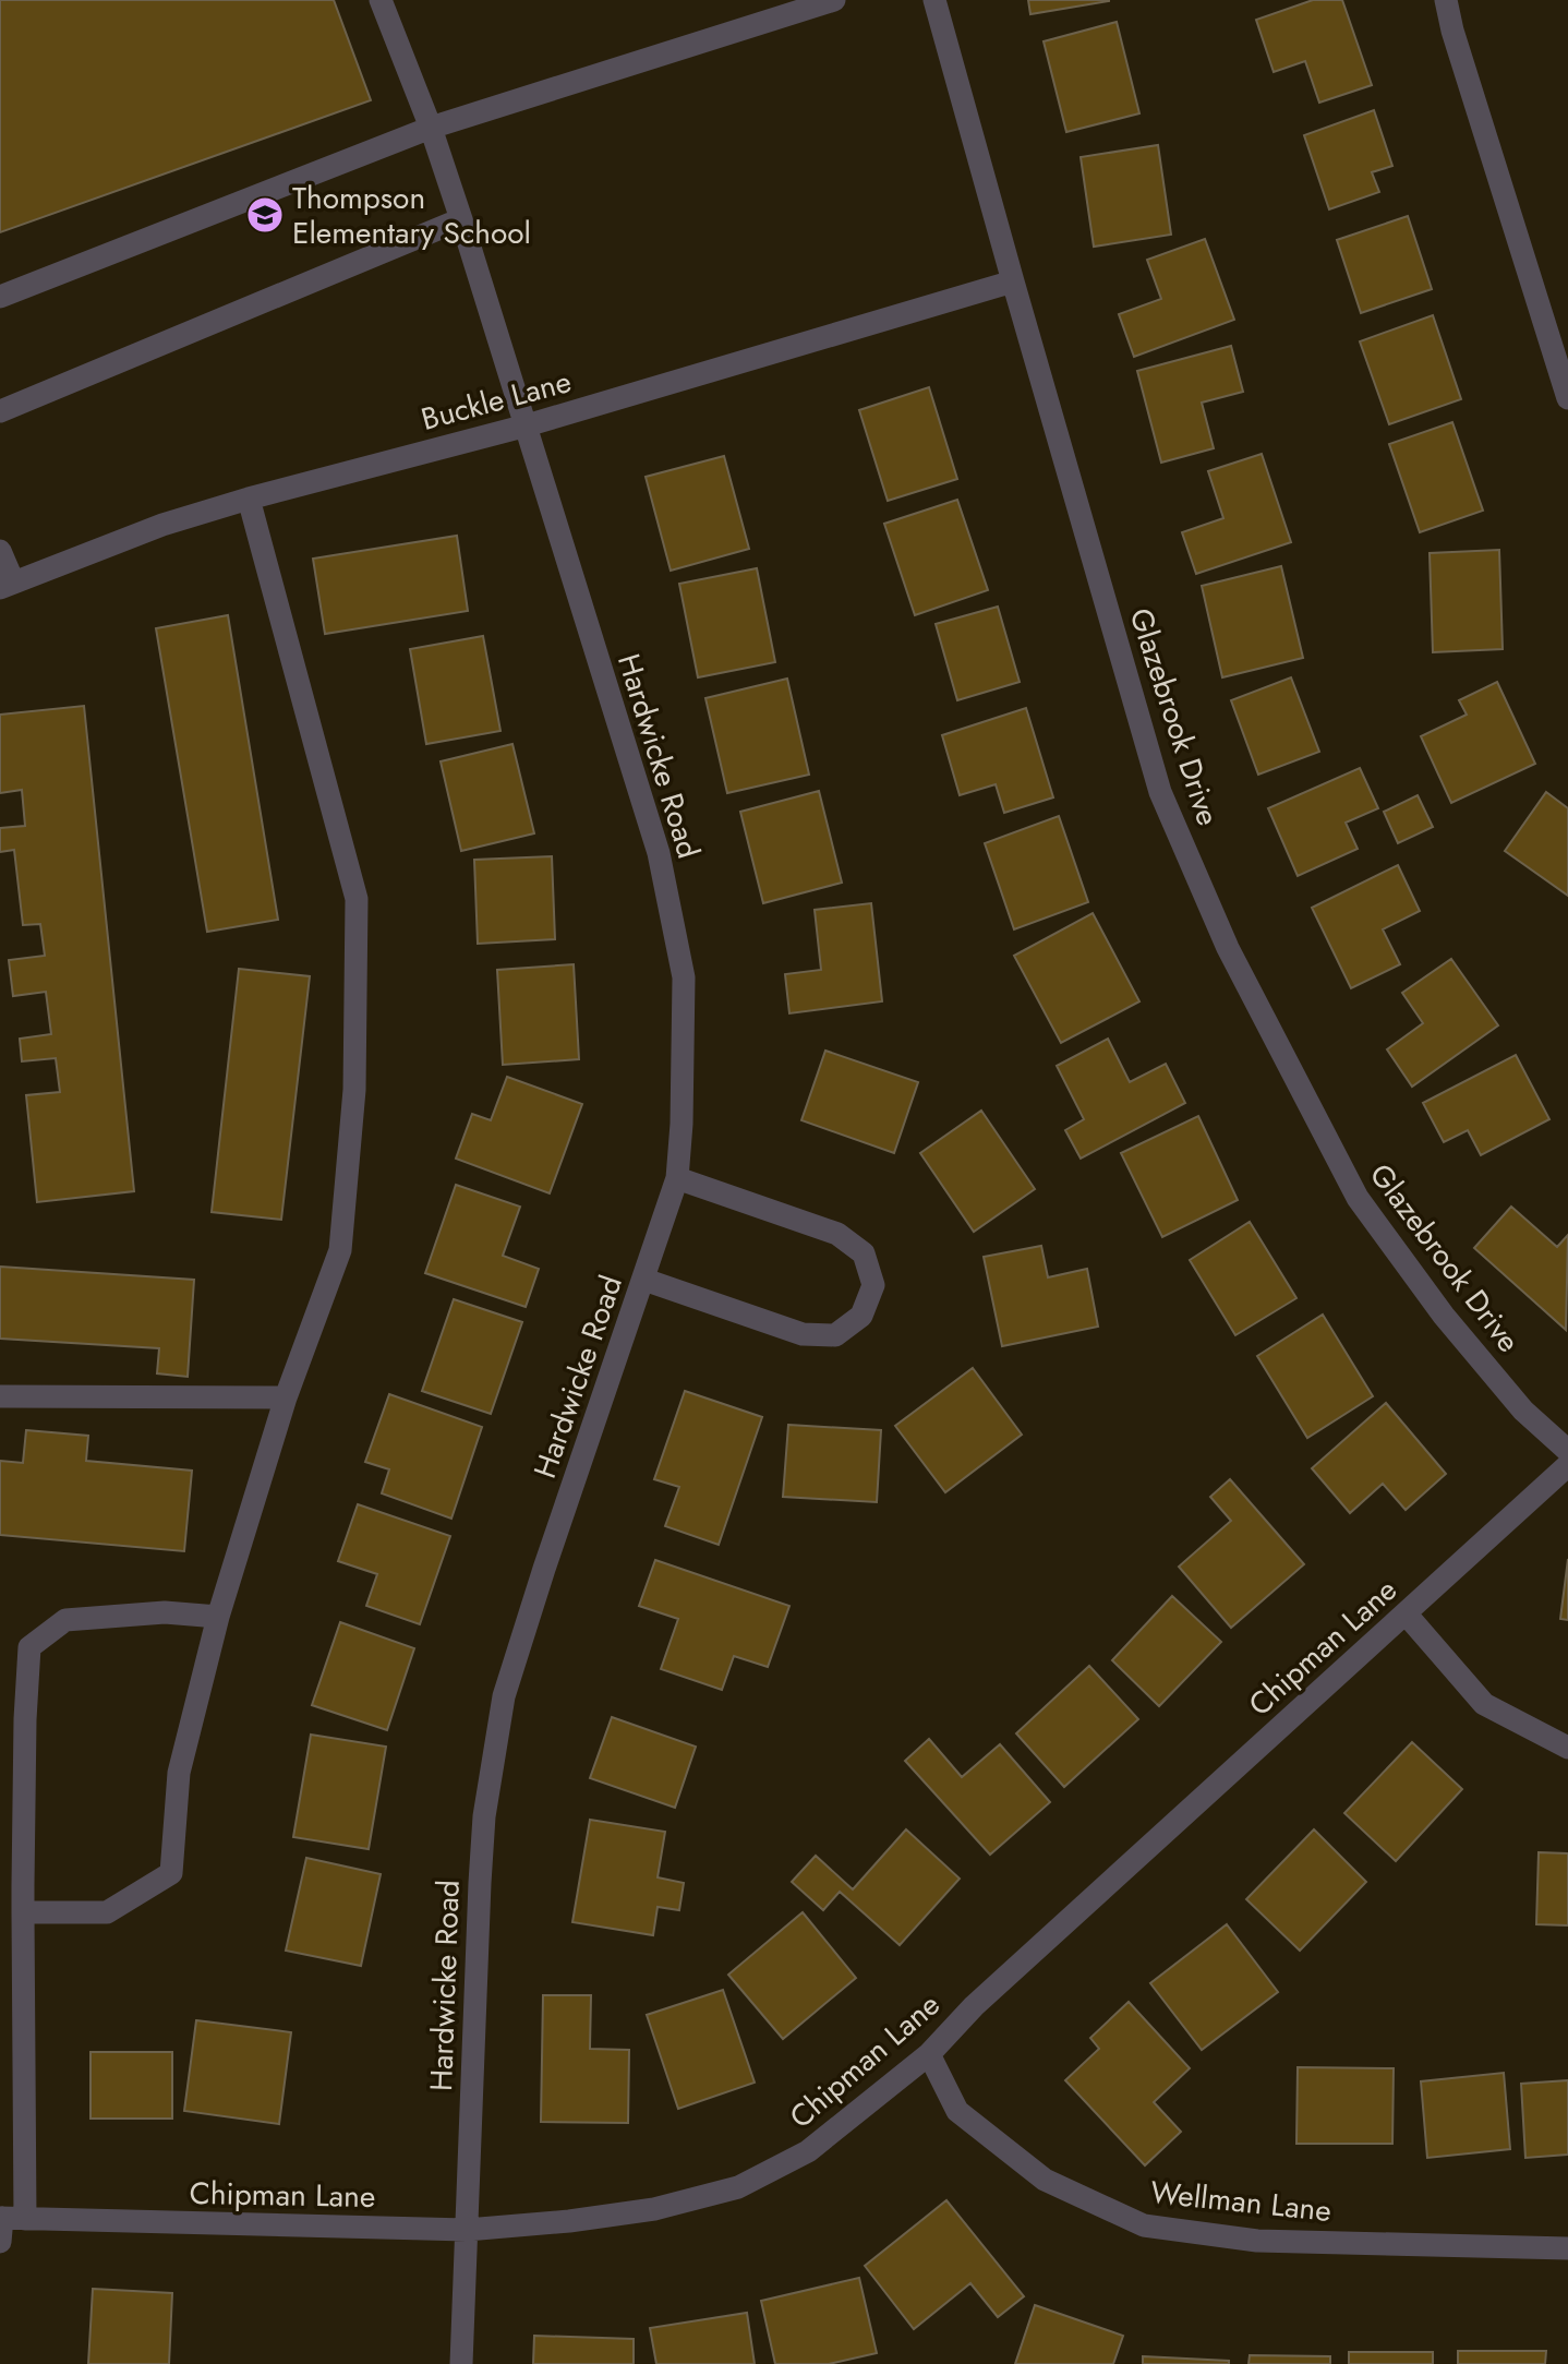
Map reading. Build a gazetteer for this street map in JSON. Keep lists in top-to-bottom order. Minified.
{"streets":{"street":["Buckle Lane","Glazebrook Drive","Hardwicke Road","Chipman Lane","Wellman Lane"]},"crossings":[["Buckle Lane","Glazebrook Drive"],["Buckle Lane","Hardwicke Road"],["Hardwicke Road","Chipman Lane"],["Chipman Lane","Wellman Lane"]],"places":{"school or university":["Thompson Elementary School"]}}
